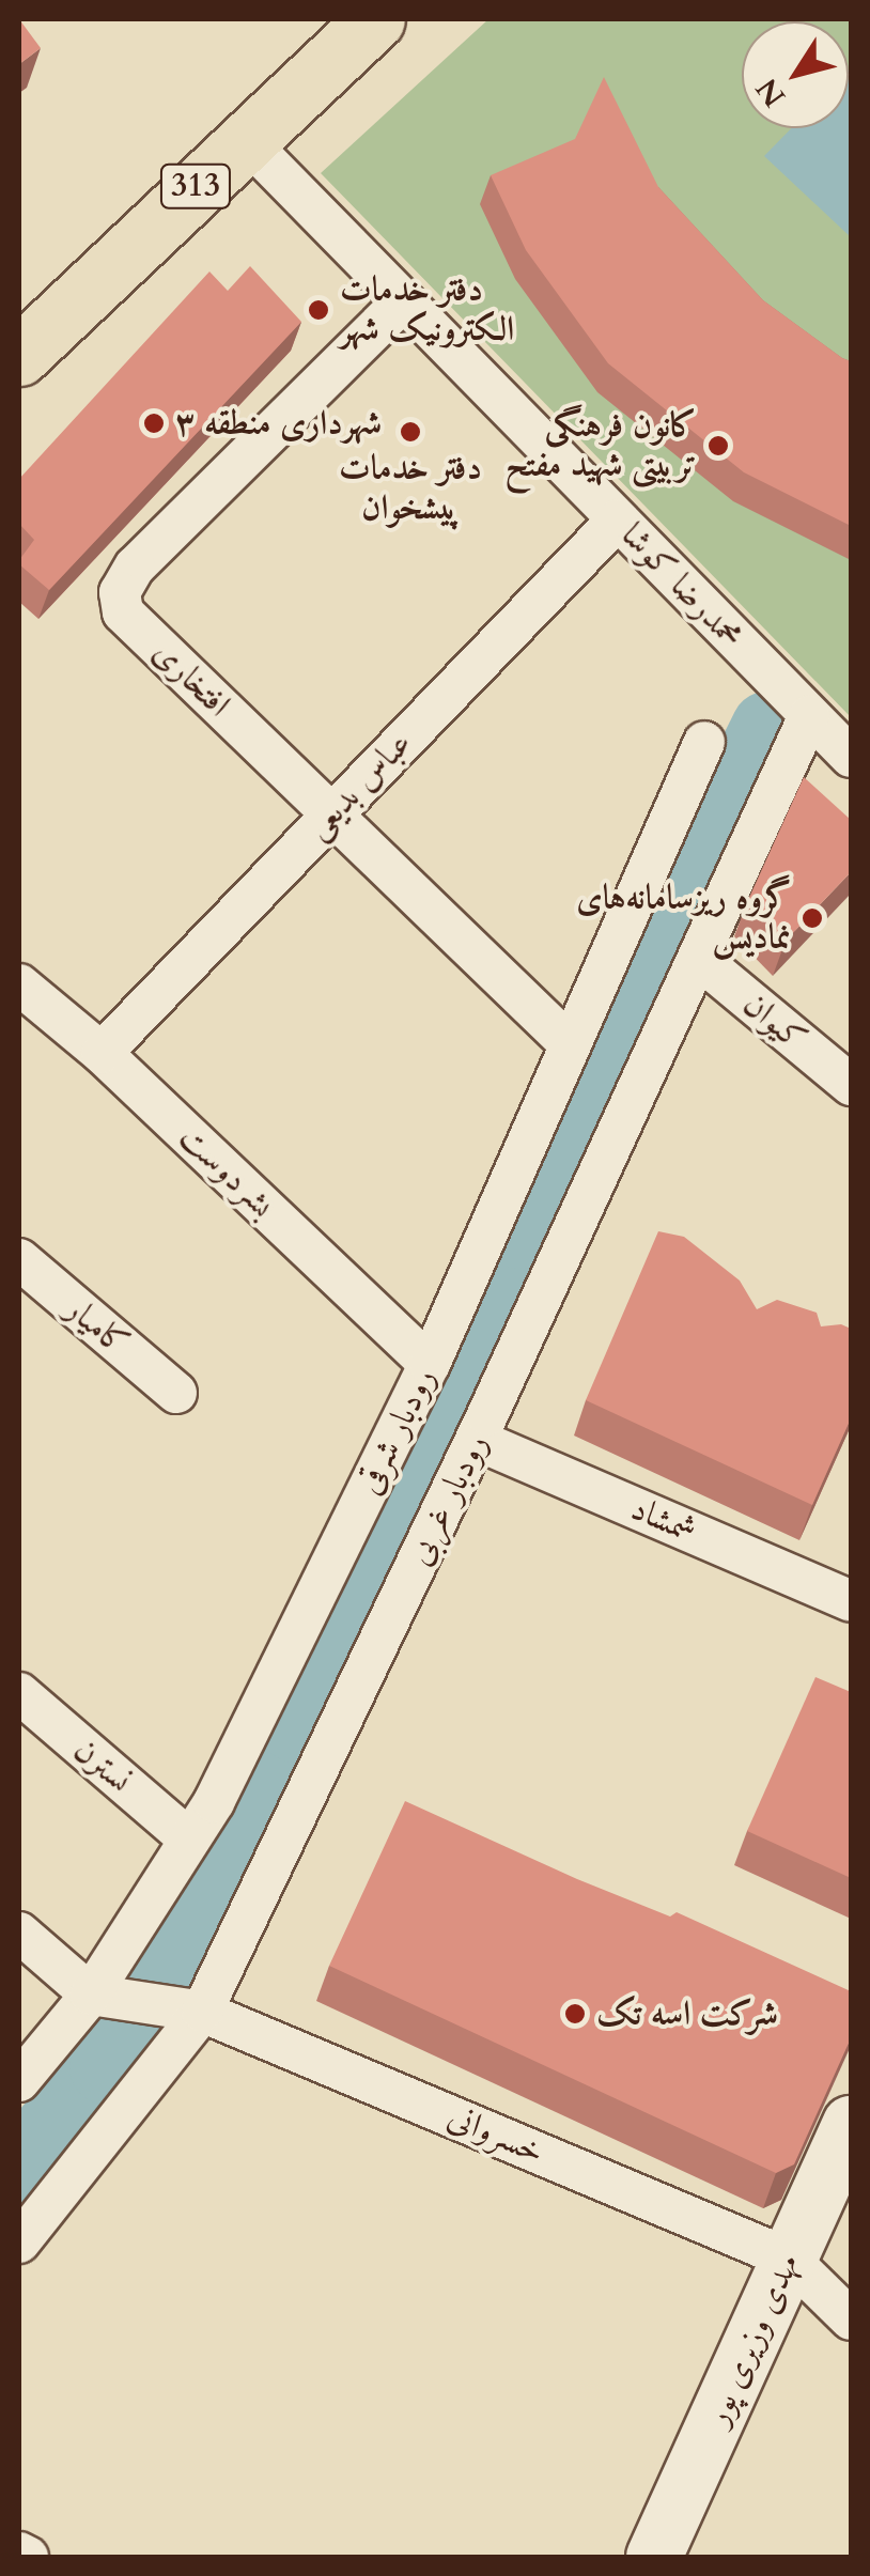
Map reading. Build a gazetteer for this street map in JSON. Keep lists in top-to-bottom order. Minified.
{"streets":{"main road":["313","مهدی وزیری پور"],"street":["محمدرضا کوشا","افتخاری","عباس بدیعی","کیوان","بشردوست","کامیار","رودبار شرقی","رودبار غربی","شمشاد","نسترن","خسروانی"]},"crossings":[["313","محمدرضا کوشا"],["محمدرضا کوشا","افتخاری"],["محمدرضا کوشا","عباس بدیعی"],["محمدرضا کوشا","رودبار غربی"],["افتخاری","عباس بدیعی"],["افتخاری","رودبار شرقی"],["عباس بدیعی","بشردوست"],["کیوان","رودبار غربی"],["بشردوست","رودبار شرقی"],["رودبار شرقی","نسترن"],["رودبار شرقی","خسروانی"],["رودبار غربی","شمشاد"],["رودبار غربی","خسروانی"],["خسروانی","مهدی وزیری پور"]],"places":["دفتر خدمات الکترونیک شهر","شهرداری منطقه ۳","دفتر خدمات پیشخوان","کانون فرهنگی تربیتی شهید مفتح","گروه ریزسامانه‌های نمادیس","شرکت اسه تک"],"north":"bottom left"}
